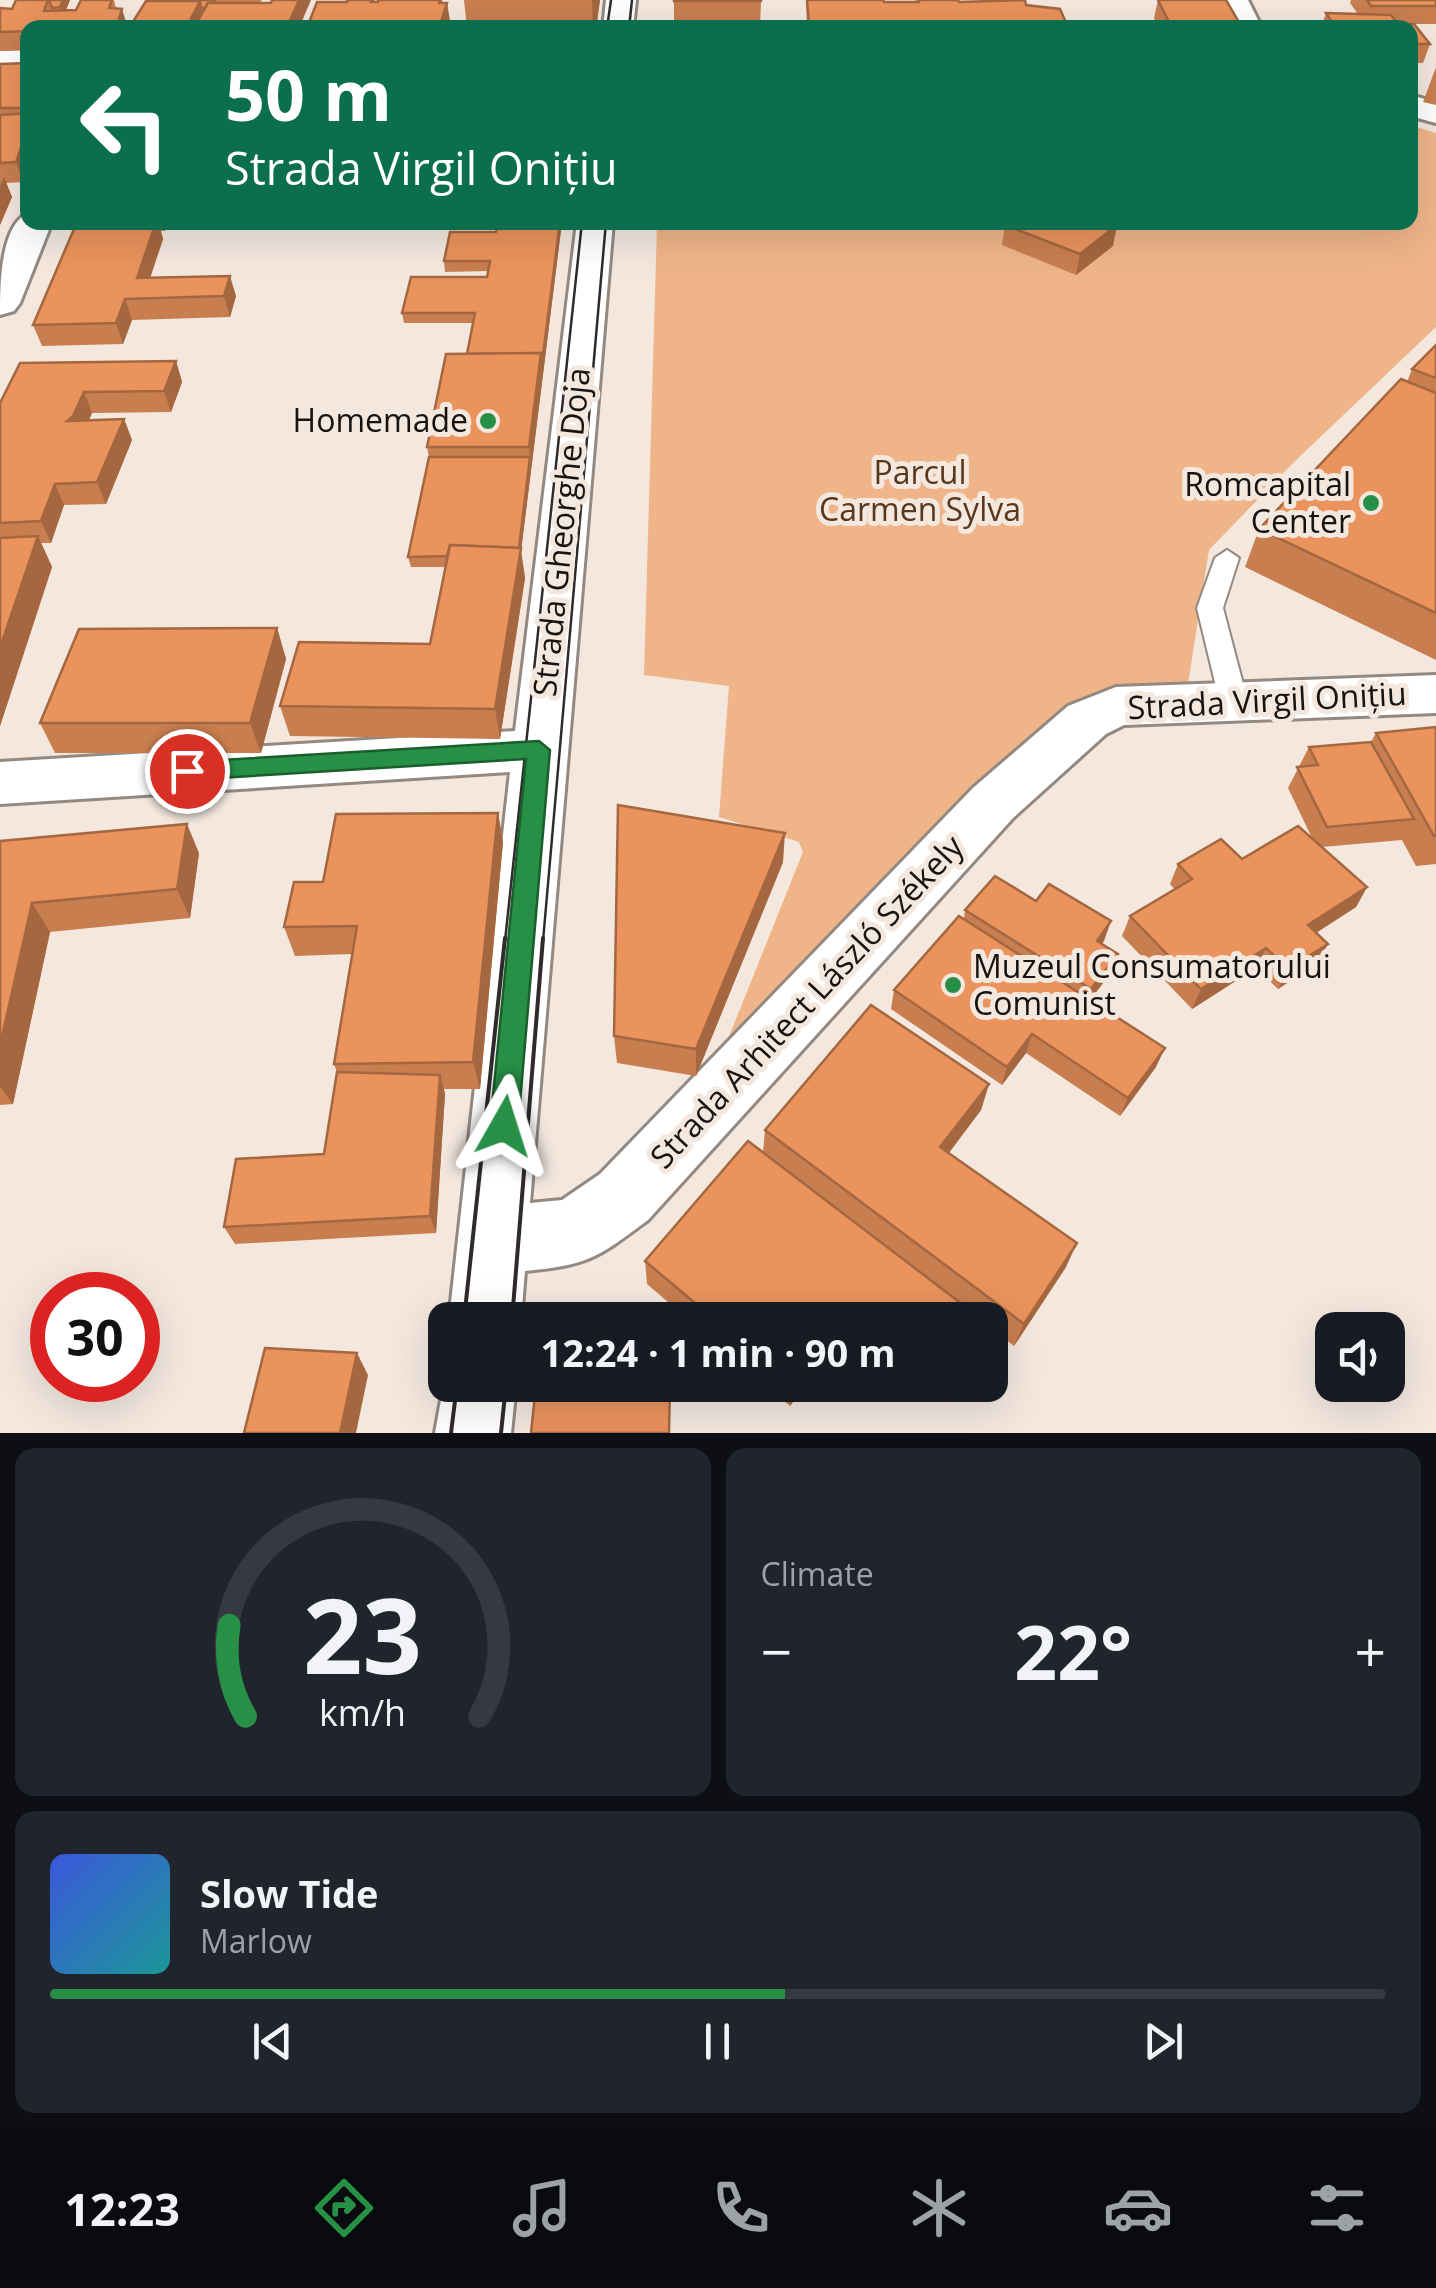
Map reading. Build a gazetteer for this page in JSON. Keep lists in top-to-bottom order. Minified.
{"streets":{"street":["Strada Gheorghe Doja","Strada Virgil Onițiu","Strada Arhitect László Székely"]},"crossings":[["Strada Gheorghe Doja","Strada Arhitect László Székely"],["Strada Virgil Onițiu","Strada Arhitect László Székely"]],"parks":["Parcul Carmen Sylva"],"places":["Homemade","Romcapital Center","Muzeul Consumatorului Comunist"],"page":{"turn":["50 m","Strada Virgil Onițiu"],"limit":"30","trip":"12:24 · 1 min · 90 m","tile":"Climate","heat":["−","22°","+"],"song":["Slow Tide","Marlow"],"tabs":"12:23","gauge":["23","km/h"]}}
